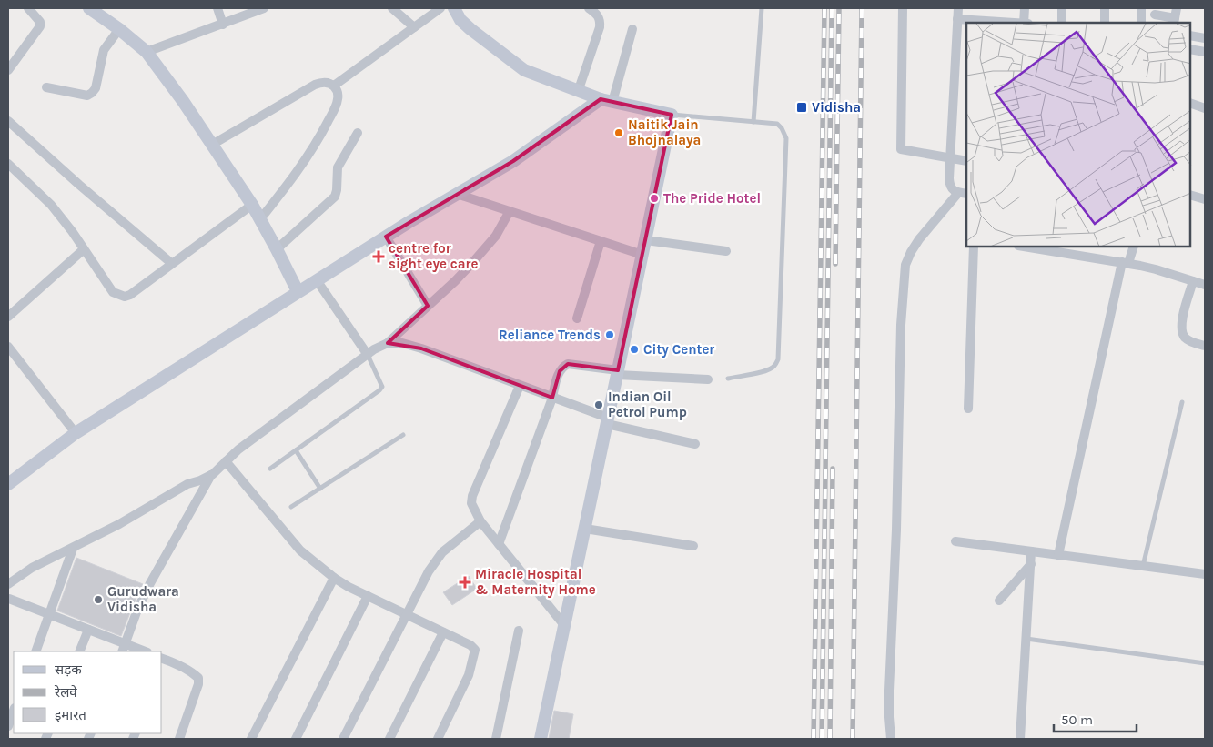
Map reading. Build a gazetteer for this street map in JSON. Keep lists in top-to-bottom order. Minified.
{"places":{"transit":["Vidisha"],"other":["Naitik Jain Bhojnalaya","The Pride Hotel","Reliance Trends","City Center","Indian Oil Petrol Pump","Gurudwara Vidisha"],"health":["centre for sight eye care","Miracle Hospital & Maternity Home"]},"legend":["सड़क","रेलवे","इमारत"],"scale_bar":"50 m"}
